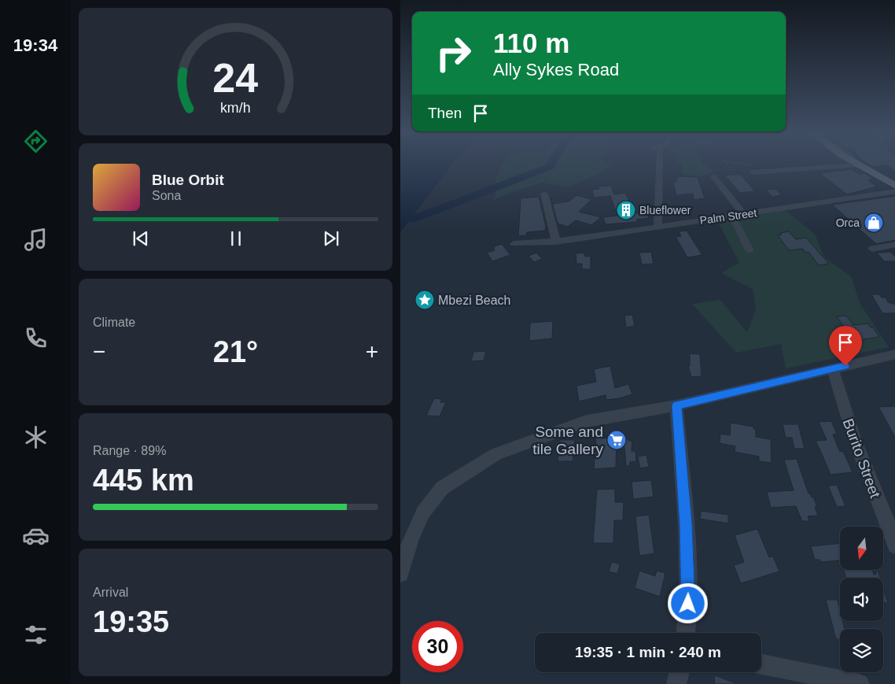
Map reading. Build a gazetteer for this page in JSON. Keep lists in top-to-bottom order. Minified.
{"streets":{"street":["Palm Street","Burito Street"]},"places":{"building":["Blueflower"],"shop":["Orca"],"place":["Mbezi Beach"],"supermarket":["Some and tile Gallery"]},"north":"bottom","page":{"tabs":"19:34","turn":["110 m","Ally Sykes Road"],"then":"Then","song":["Blue Orbit","Sona"],"tile":["Climate",["Range · 89%","445 km"],["Arrival","19:35"]],"heat":["−","21°","+"],"limit":"30","trip":"19:35 · 1 min · 240 m","gauge":["24","km/h"]}}
